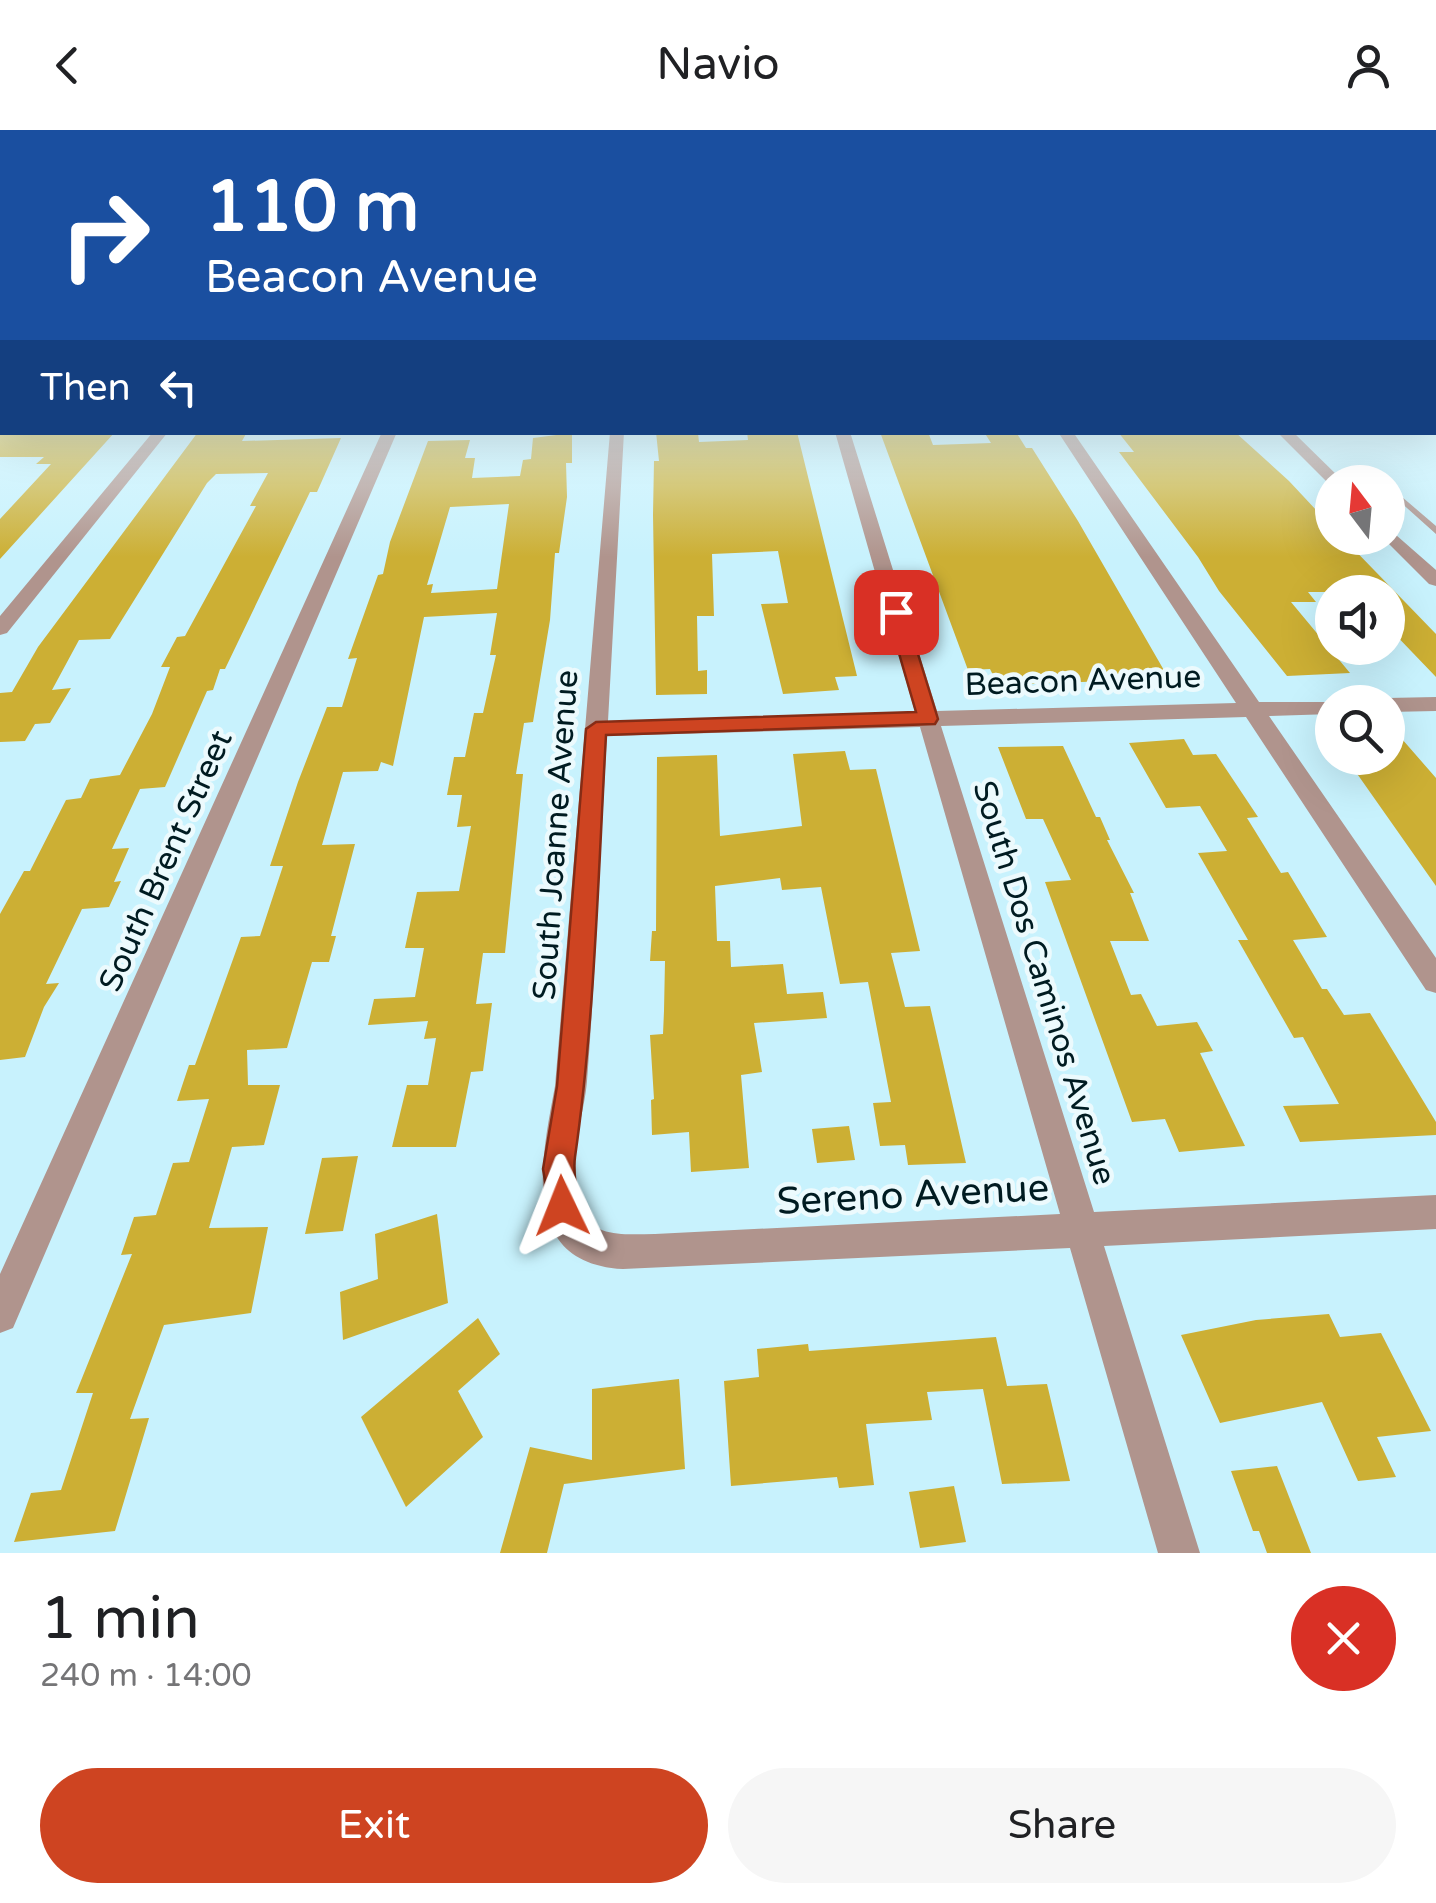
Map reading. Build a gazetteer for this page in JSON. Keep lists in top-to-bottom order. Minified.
{"streets":{"street":["Beacon Avenue","South Joanne Avenue","South Brent Street","South Dos Caminos Avenue","Sereno Avenue"]},"crossings":[["Beacon Avenue","South Joanne Avenue"],["Beacon Avenue","South Dos Caminos Avenue"],["South Joanne Avenue","Sereno Avenue"],["South Dos Caminos Avenue","Sereno Avenue"]],"north":"top","page":{"header":"Navio","turn":["110 m","Beacon Avenue"],"then":"Then","heading":["1 min","240 m · 14:00"],"buttons":["Exit","Share"]}}
